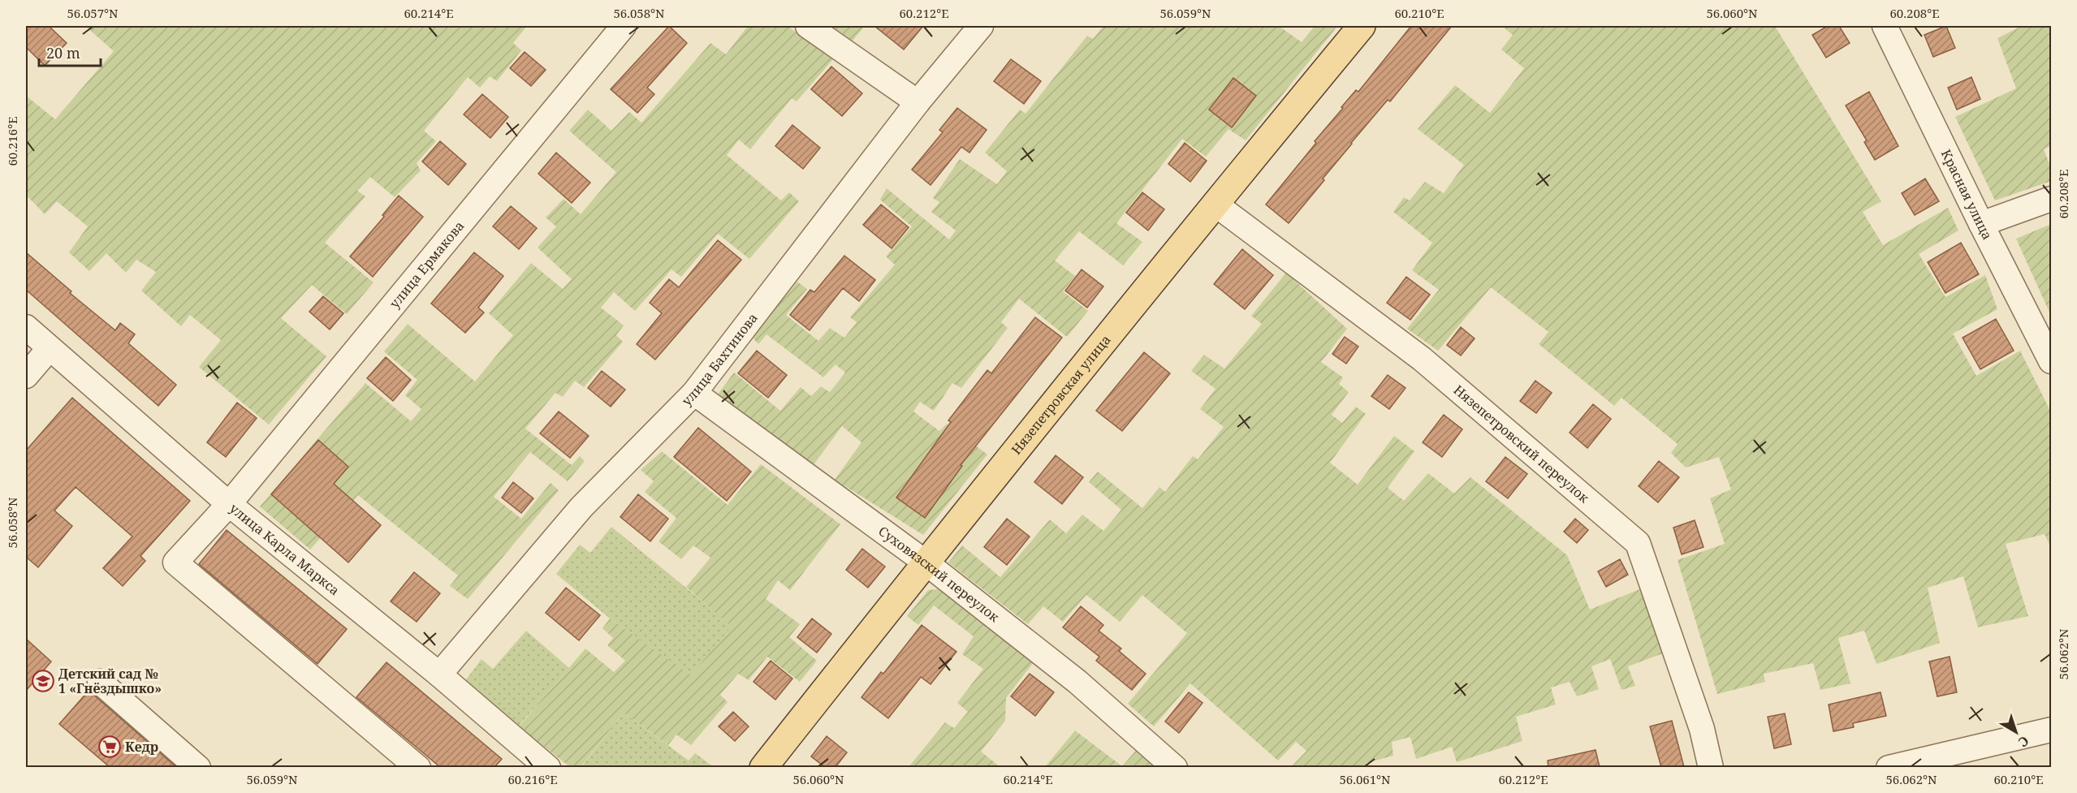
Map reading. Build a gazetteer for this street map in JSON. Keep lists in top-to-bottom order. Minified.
{"streets":{"main road":["Нязепетровская улица"],"street":["Красная улица","улица Ермакова","улица Бахтинова","Нязепетровский переулок","улица Карла Маркса","Суховязский переулок"]},"crossings":[["улица Ермакова","улица Карла Маркса"],["улица Бахтинова","улица Карла Маркса"],["улица Бахтинова","Суховязский переулок"],["Нязепетровская улица","Нязепетровский переулок"],["Нязепетровская улица","Суховязский переулок"]],"places":{"school or university":["Детский сад № 1 «Гнёздышко»"],"supermarket":["Кедр"]},"scale_bar":"20 m","north":"bottom right","coordinates":["56.057°N","60.214°E","56.058°N","60.212°E","56.059°N","60.210°E","56.060°N","60.208°E","60.216°E","56.062°N","56.061°N"]}
